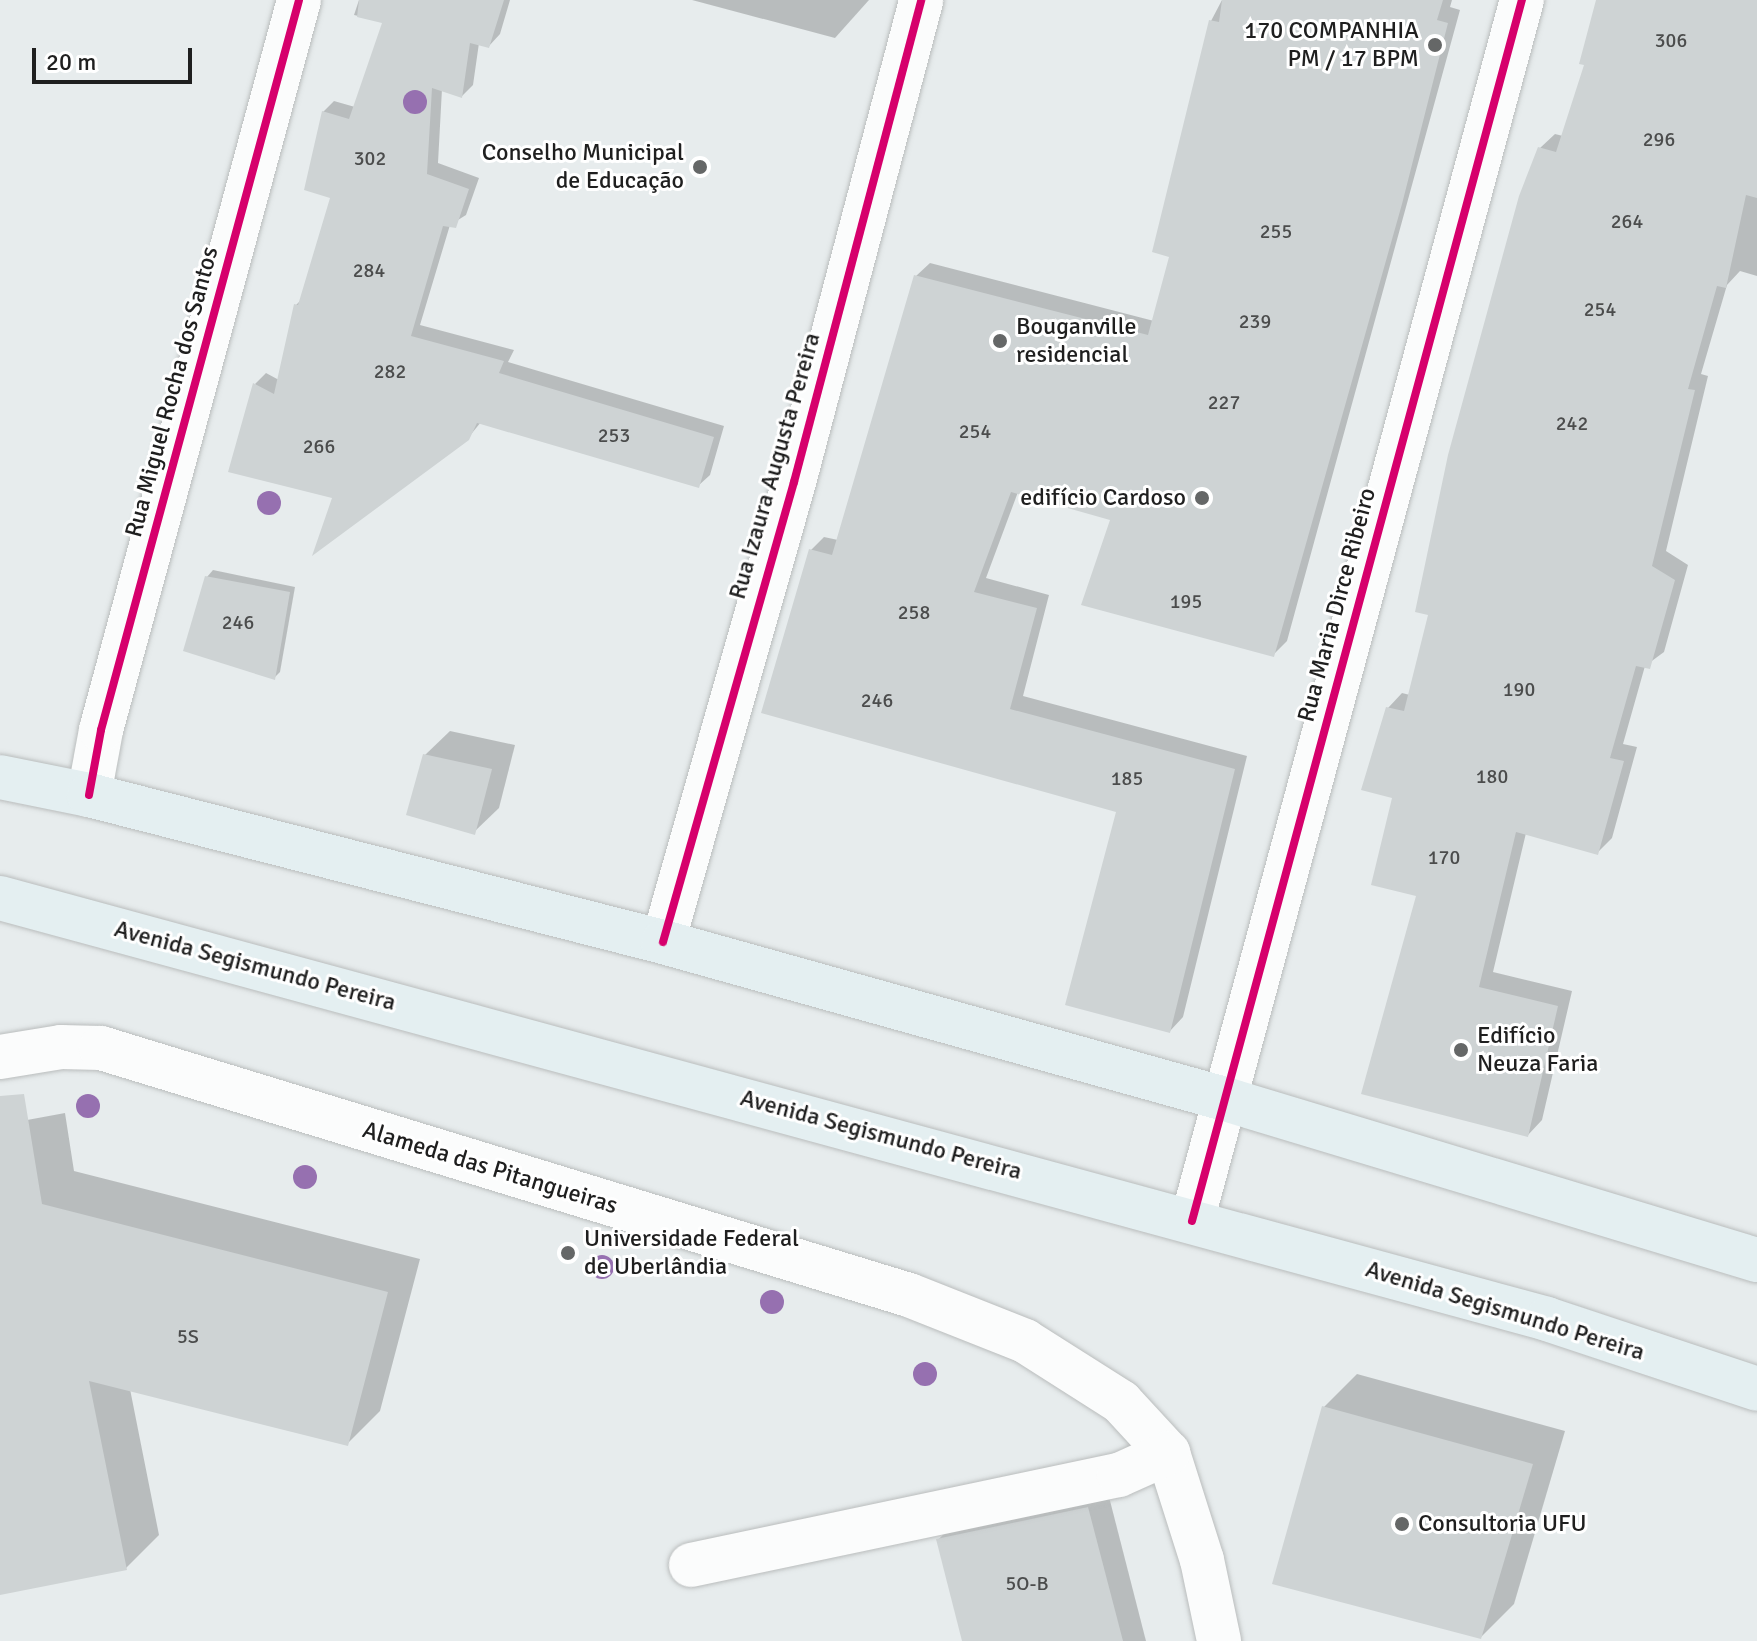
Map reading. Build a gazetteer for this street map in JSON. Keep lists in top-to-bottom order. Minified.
{"streets":{"main road":["Avenida Segismundo Pereira"],"street":["Rua Miguel Rocha dos Santos","Rua Izaura Augusta Pereira","Rua Maria Dirce Ribeiro","Alameda das Pitangueiras"]},"crossings":[["Rua Maria Dirce Ribeiro","Avenida Segismundo Pereira"]],"places":["170 COMPANHIA PM / 17 BPM","Conselho Municipal de Educação","Bouganville residencial","edifício Cardoso","Edifício Neuza Faria","Universidade Federal de Uberlândia","Consultoria UFU"],"house_numbers":["306","296","302","264","255","284","254","239","282","227","242","254","253","266","195","258","246","190","246","180","185","170","5S","5O-B"],"scale_bar":"20 m"}
